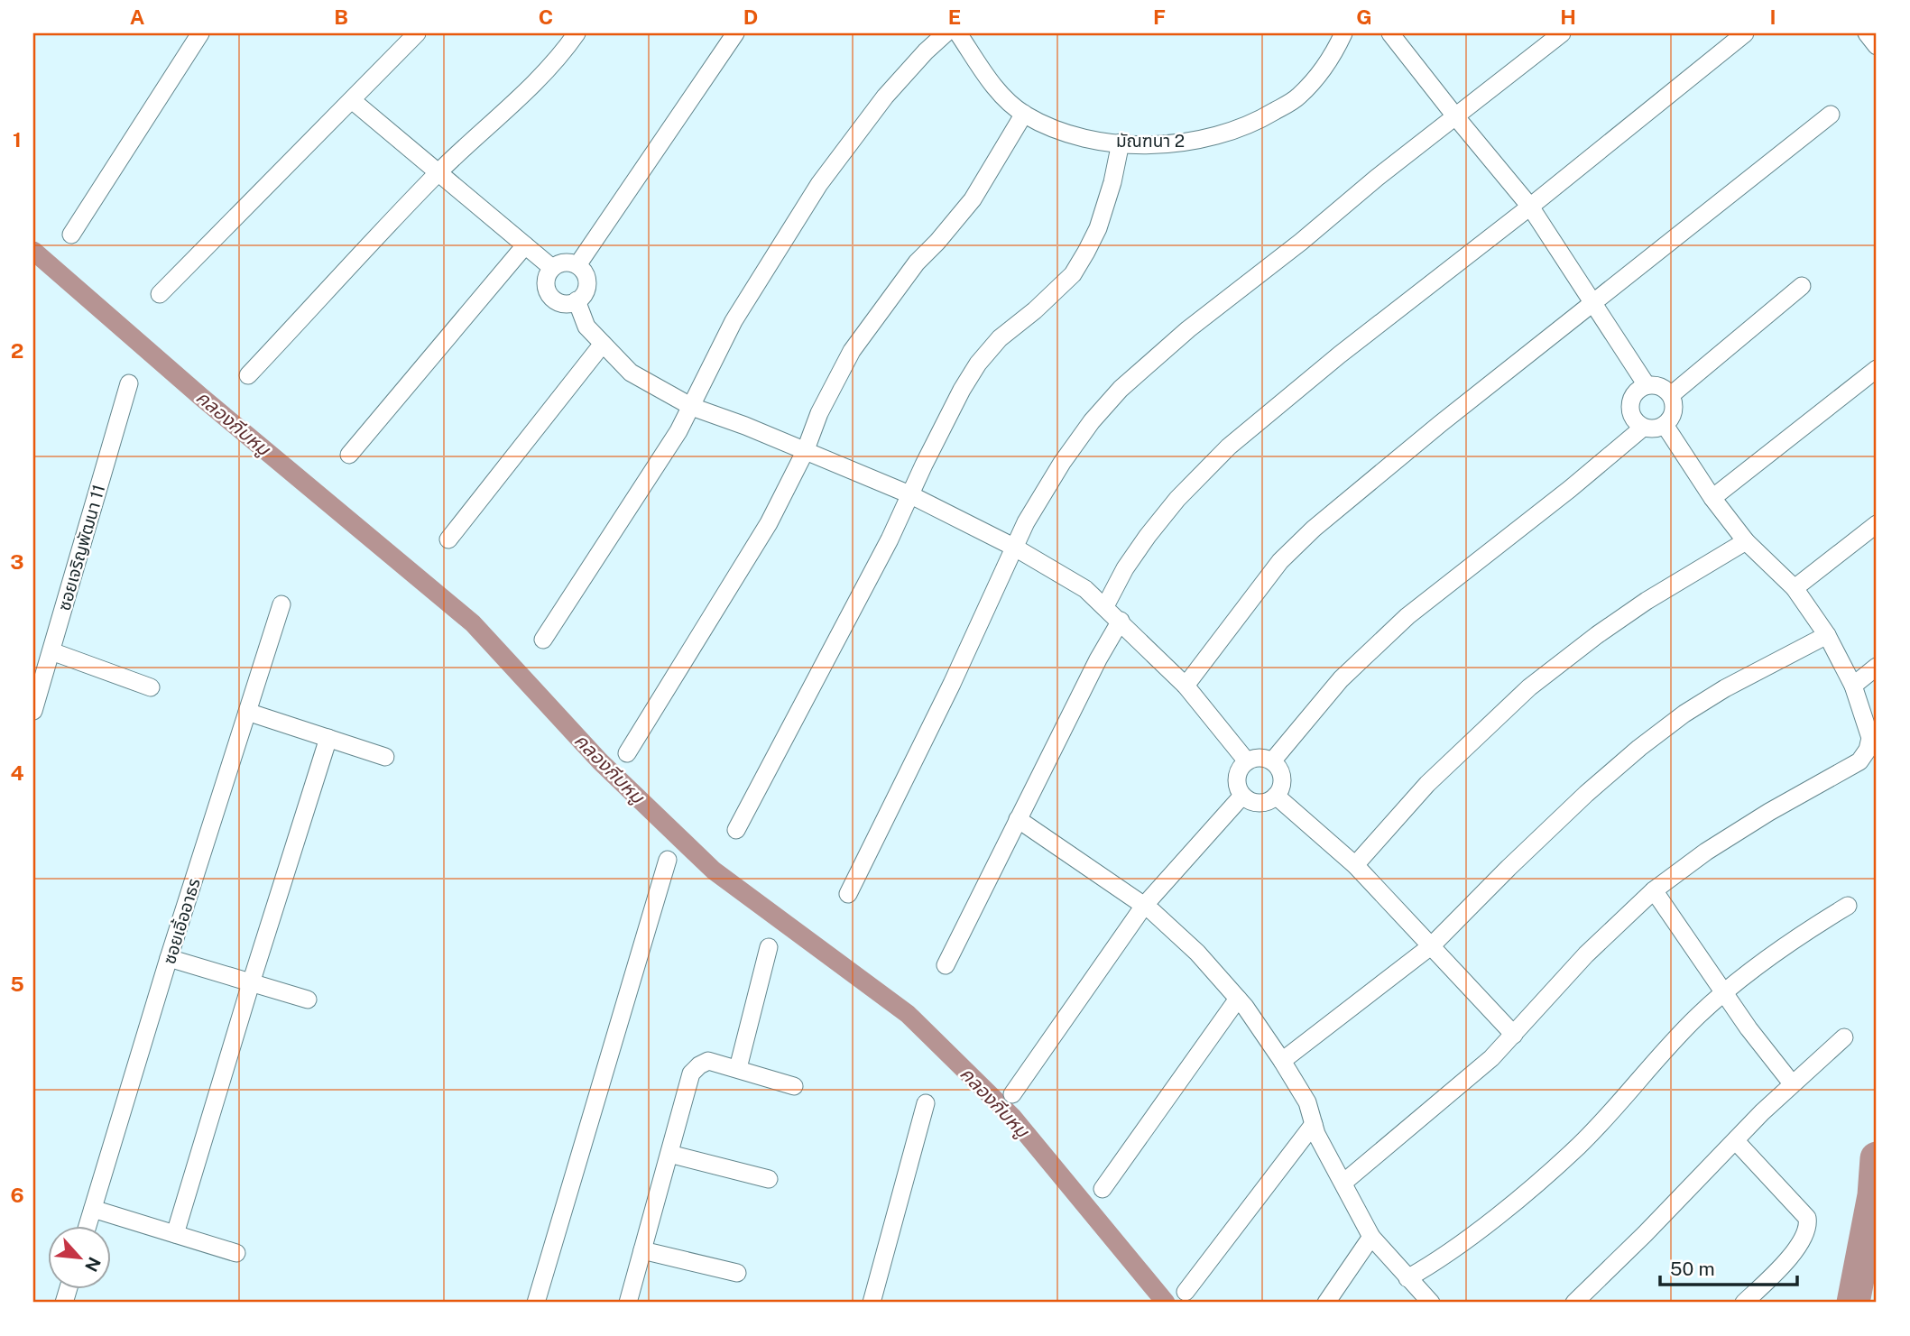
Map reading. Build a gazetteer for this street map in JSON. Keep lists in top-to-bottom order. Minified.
{"streets":{"street":["มัณฑนา 2","ซอยเจริญพัฒนา 11","ซอยเอิ้ออาธร"]},"water":["คลองกีบหมู"],"scale_bar":"50 m","north":"bottom right","grid":{"columns":["A","B","C","D","E","F","G","H","I"],"rows":["1","2","3","4","5","6"]}}
